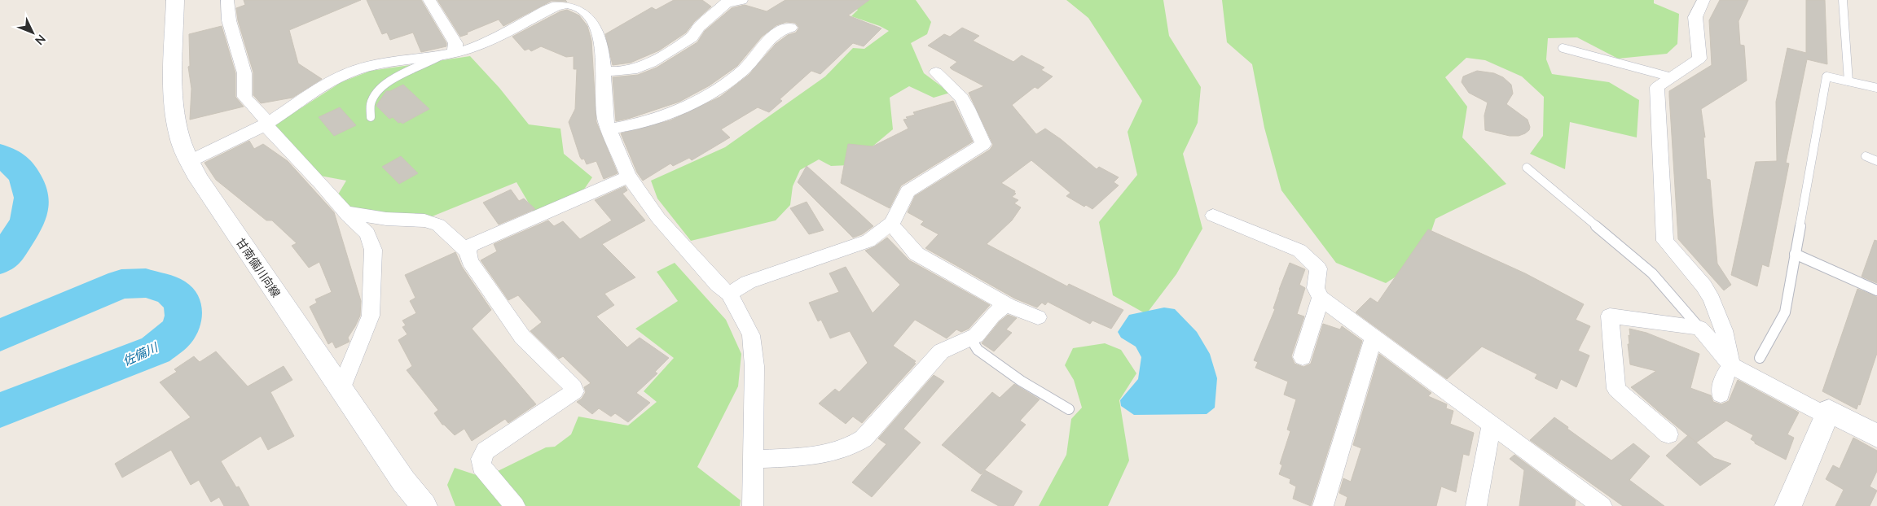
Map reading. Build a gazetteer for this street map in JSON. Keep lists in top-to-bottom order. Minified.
{"streets":{"main road":["甘南備川向線"]},"water":["佐備川"],"north":"bottom right"}
